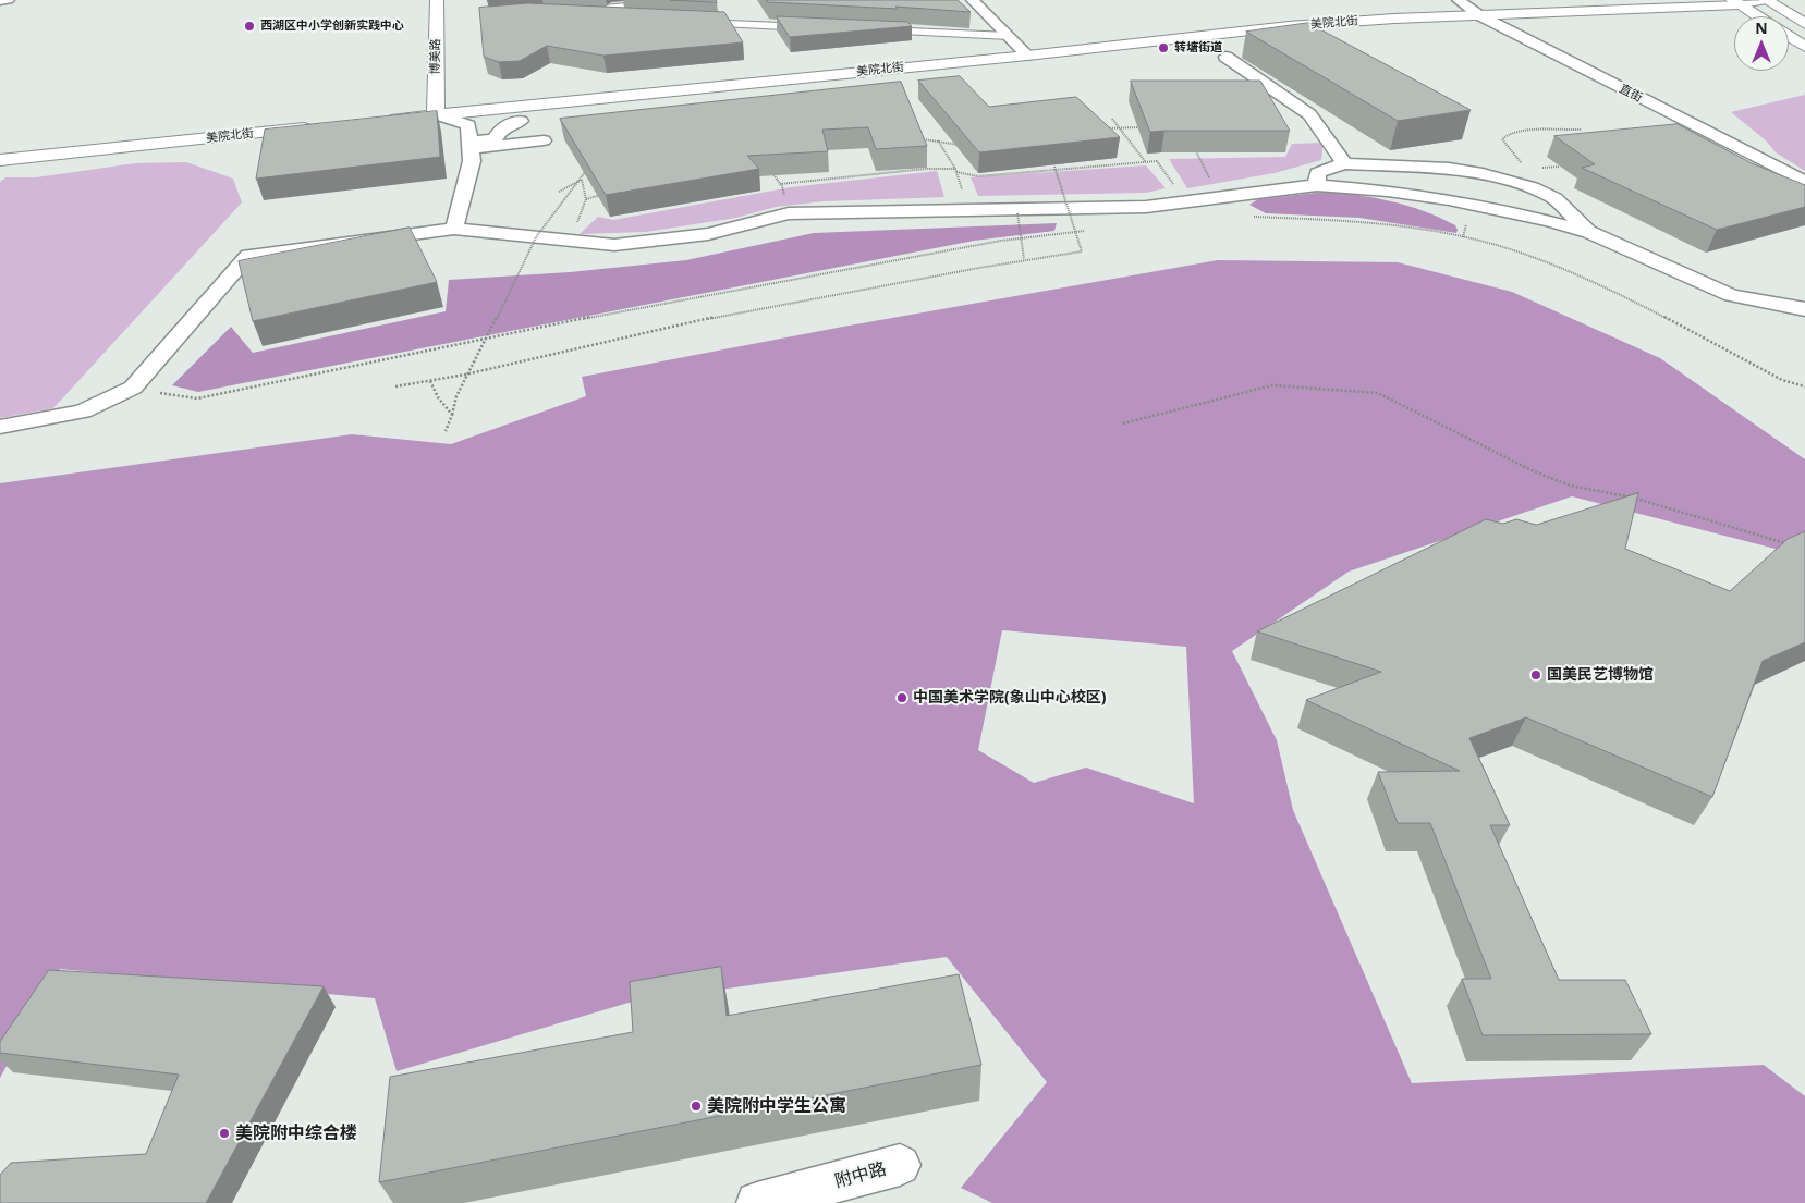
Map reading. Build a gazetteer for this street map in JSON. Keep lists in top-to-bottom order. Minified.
{"streets":{"street":["美院北街","博美路","直街","附中路"]},"crossings":[["美院北街","博美路"],["美院北街","直街"]],"places":["西湖区中小学创新实践中心","转塘街道","国美民艺博物馆","中国美术学院(象山中心校区)","美院附中学生公寓","美院附中综合楼"],"north":"top"}
